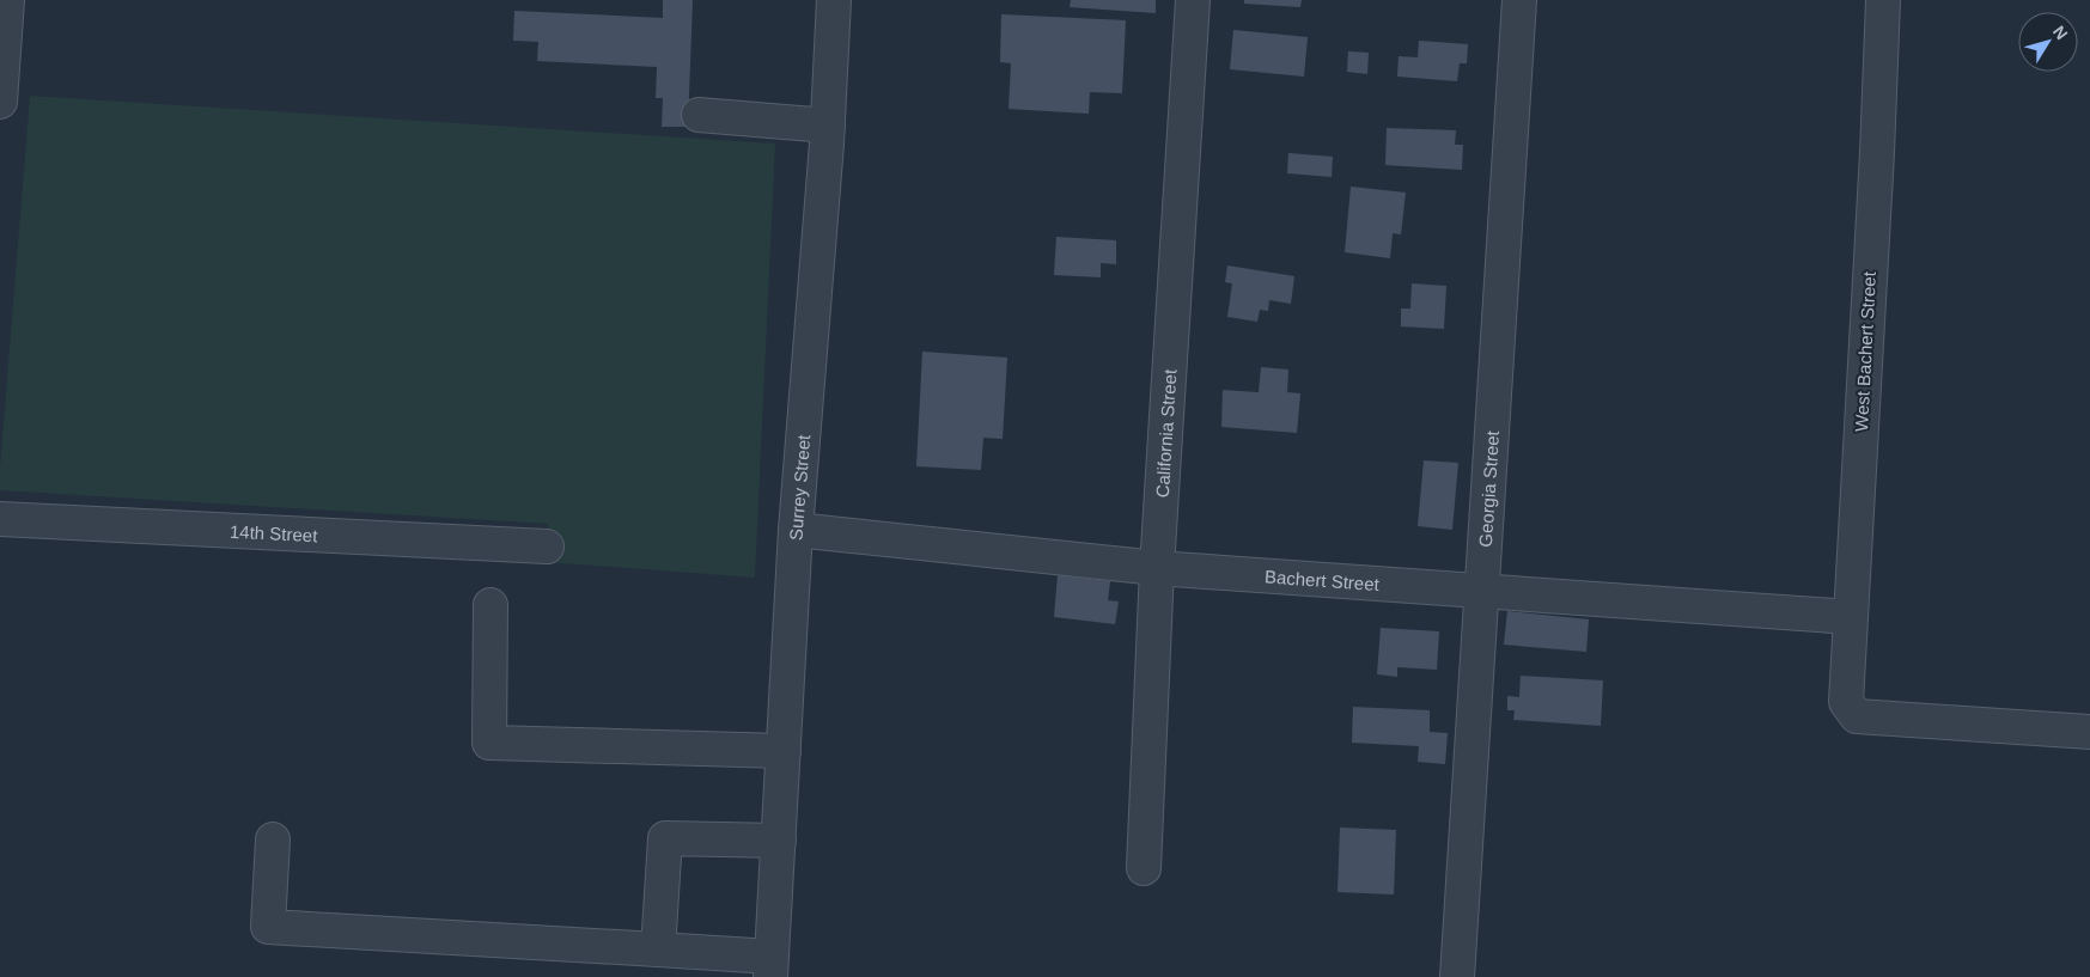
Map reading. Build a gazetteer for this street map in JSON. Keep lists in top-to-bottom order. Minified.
{"streets":{"street":["West Bachert Street","California Street","Surrey Street","Georgia Street","14th Street","Bachert Street"]},"crossings":[["West Bachert Street","Bachert Street"],["California Street","Bachert Street"],["Surrey Street","Bachert Street"],["Georgia Street","Bachert Street"]],"north":"top right"}
